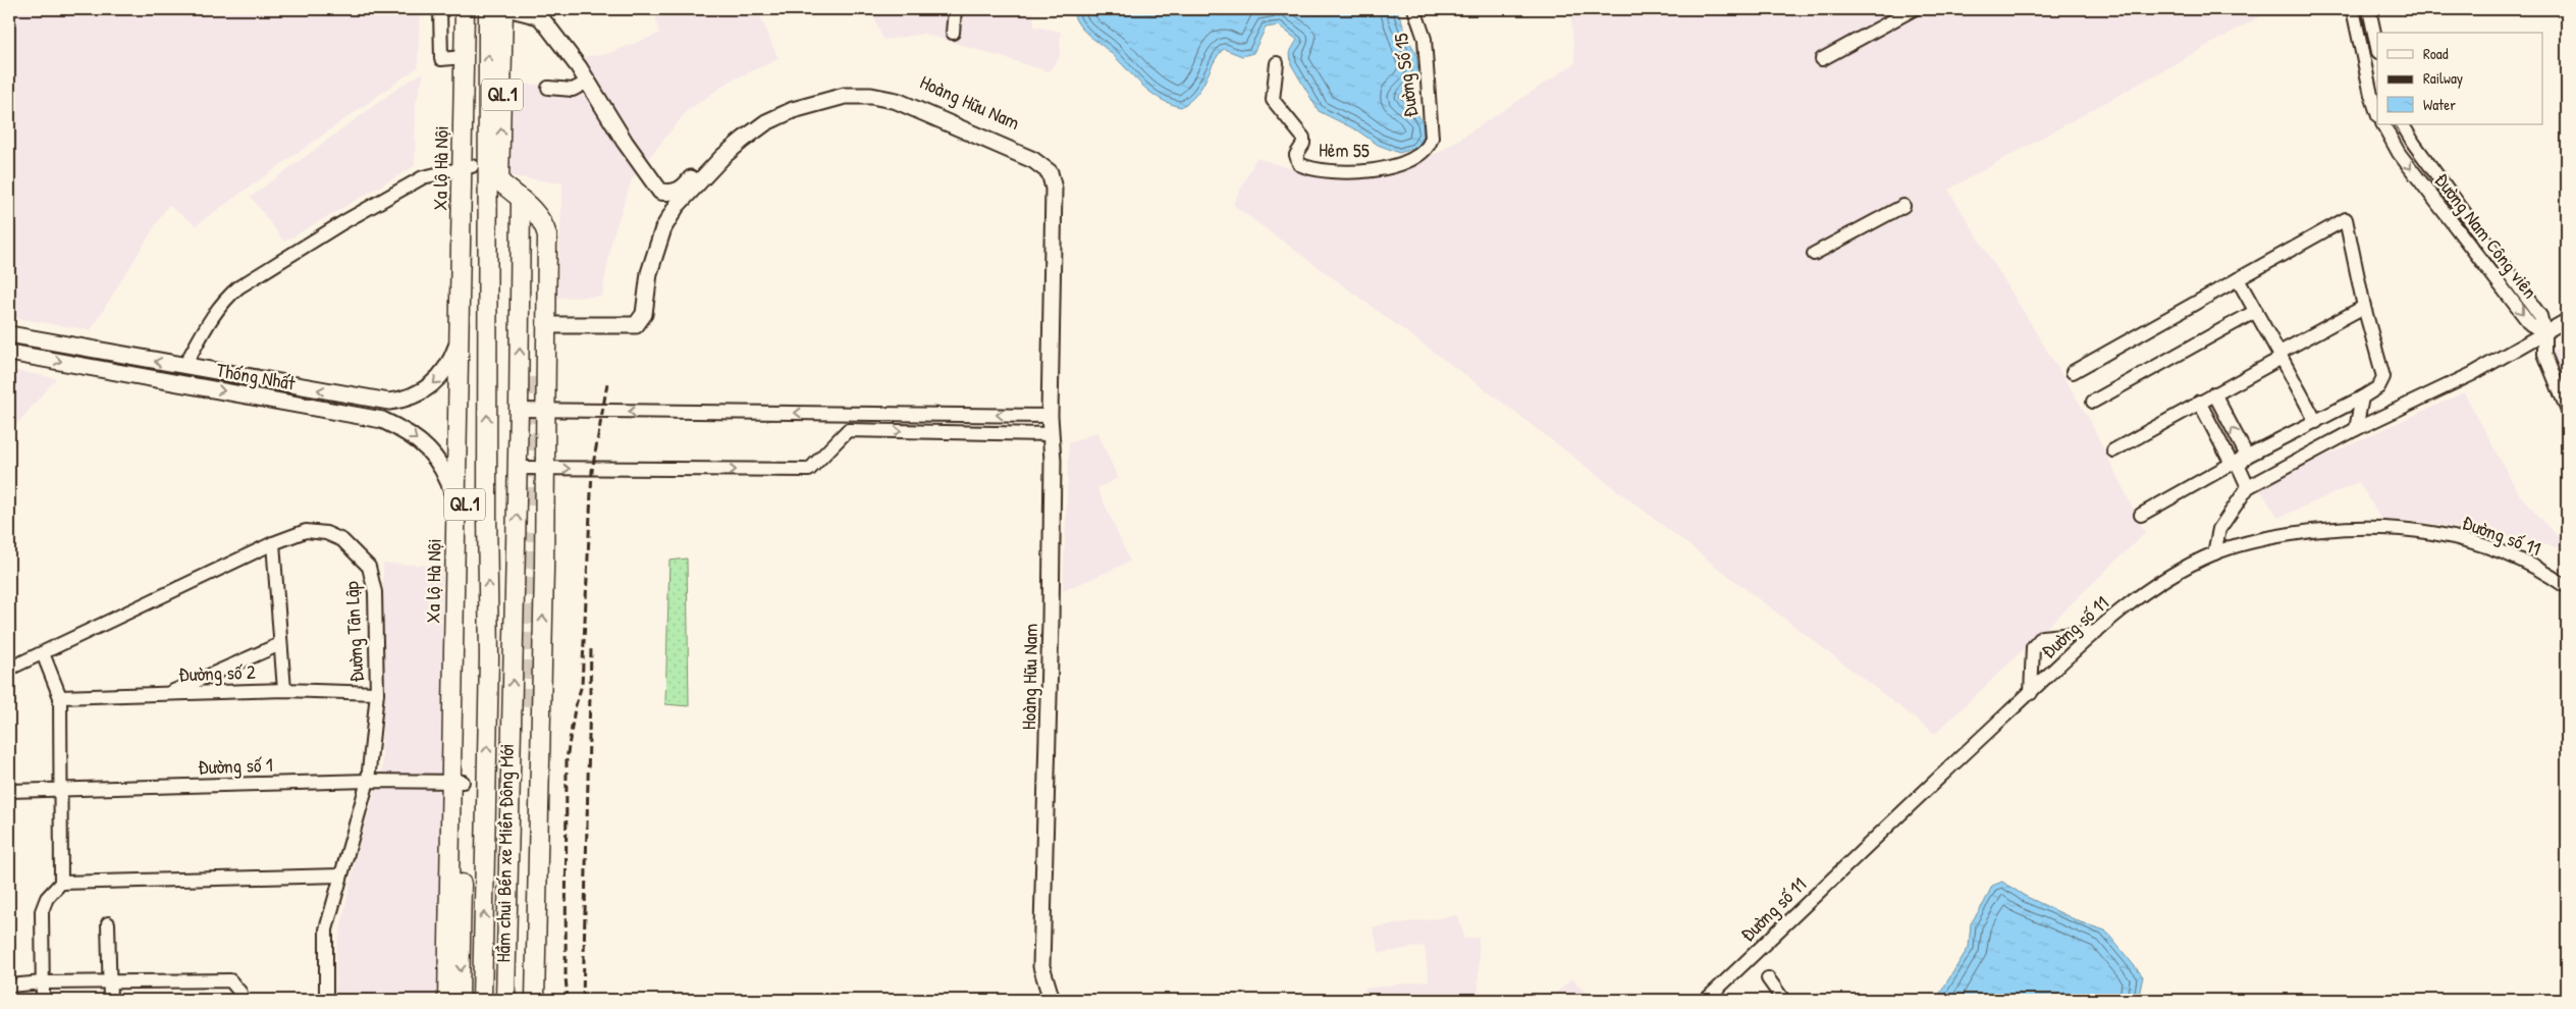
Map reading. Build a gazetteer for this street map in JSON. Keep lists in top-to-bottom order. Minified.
{"streets":{"highway":["QL.1","Xa lộ Hà Nội","Hầm chui Bến xe Miền Đông Mới"],"main road":["Hoàng Hữu Nam","Thống Nhất"],"street":["Đường Số 15","Hẻm 55","Đường Nam Công viên","Đường số 11","Đường Tân Lập","Đường số 2","Đường số 1"]},"crossings":[["Đường Số 15","Hẻm 55"],["Xa lộ Hà Nội","Thống Nhất"],["Xa lộ Hà Nội","Đường số 1"],["Đường Tân Lập","Đường số 2"],["Đường Tân Lập","Đường số 1"]],"legend":["Road","Railway","Water"]}
